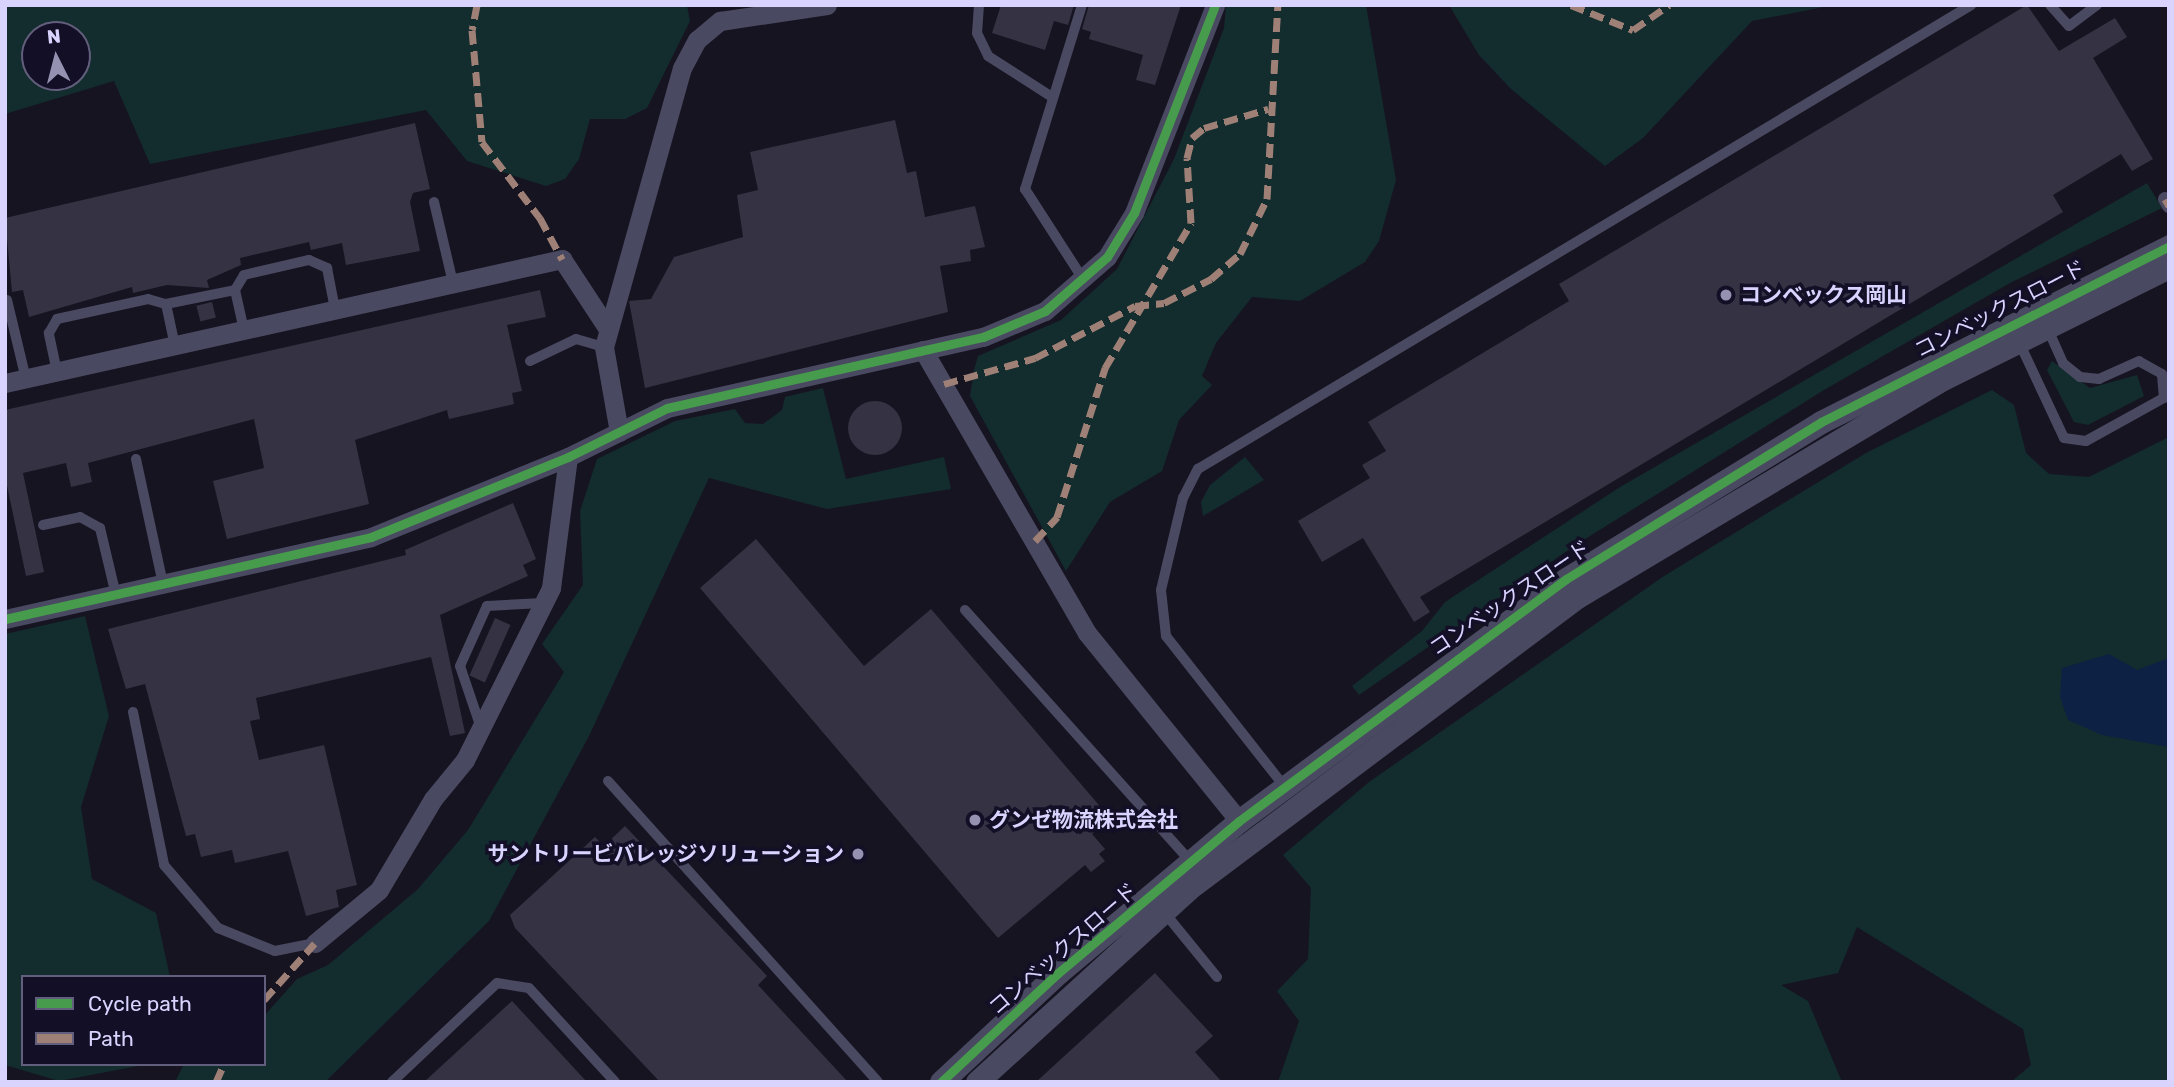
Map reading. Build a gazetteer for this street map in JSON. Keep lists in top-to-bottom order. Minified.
{"streets":{"street":["コンベックスロード"]},"places":["コンベックス岡山","グンゼ物流株式会社","サントリービバレッジソリューション"],"legend":["Cycle path","Path"],"north":"top"}
